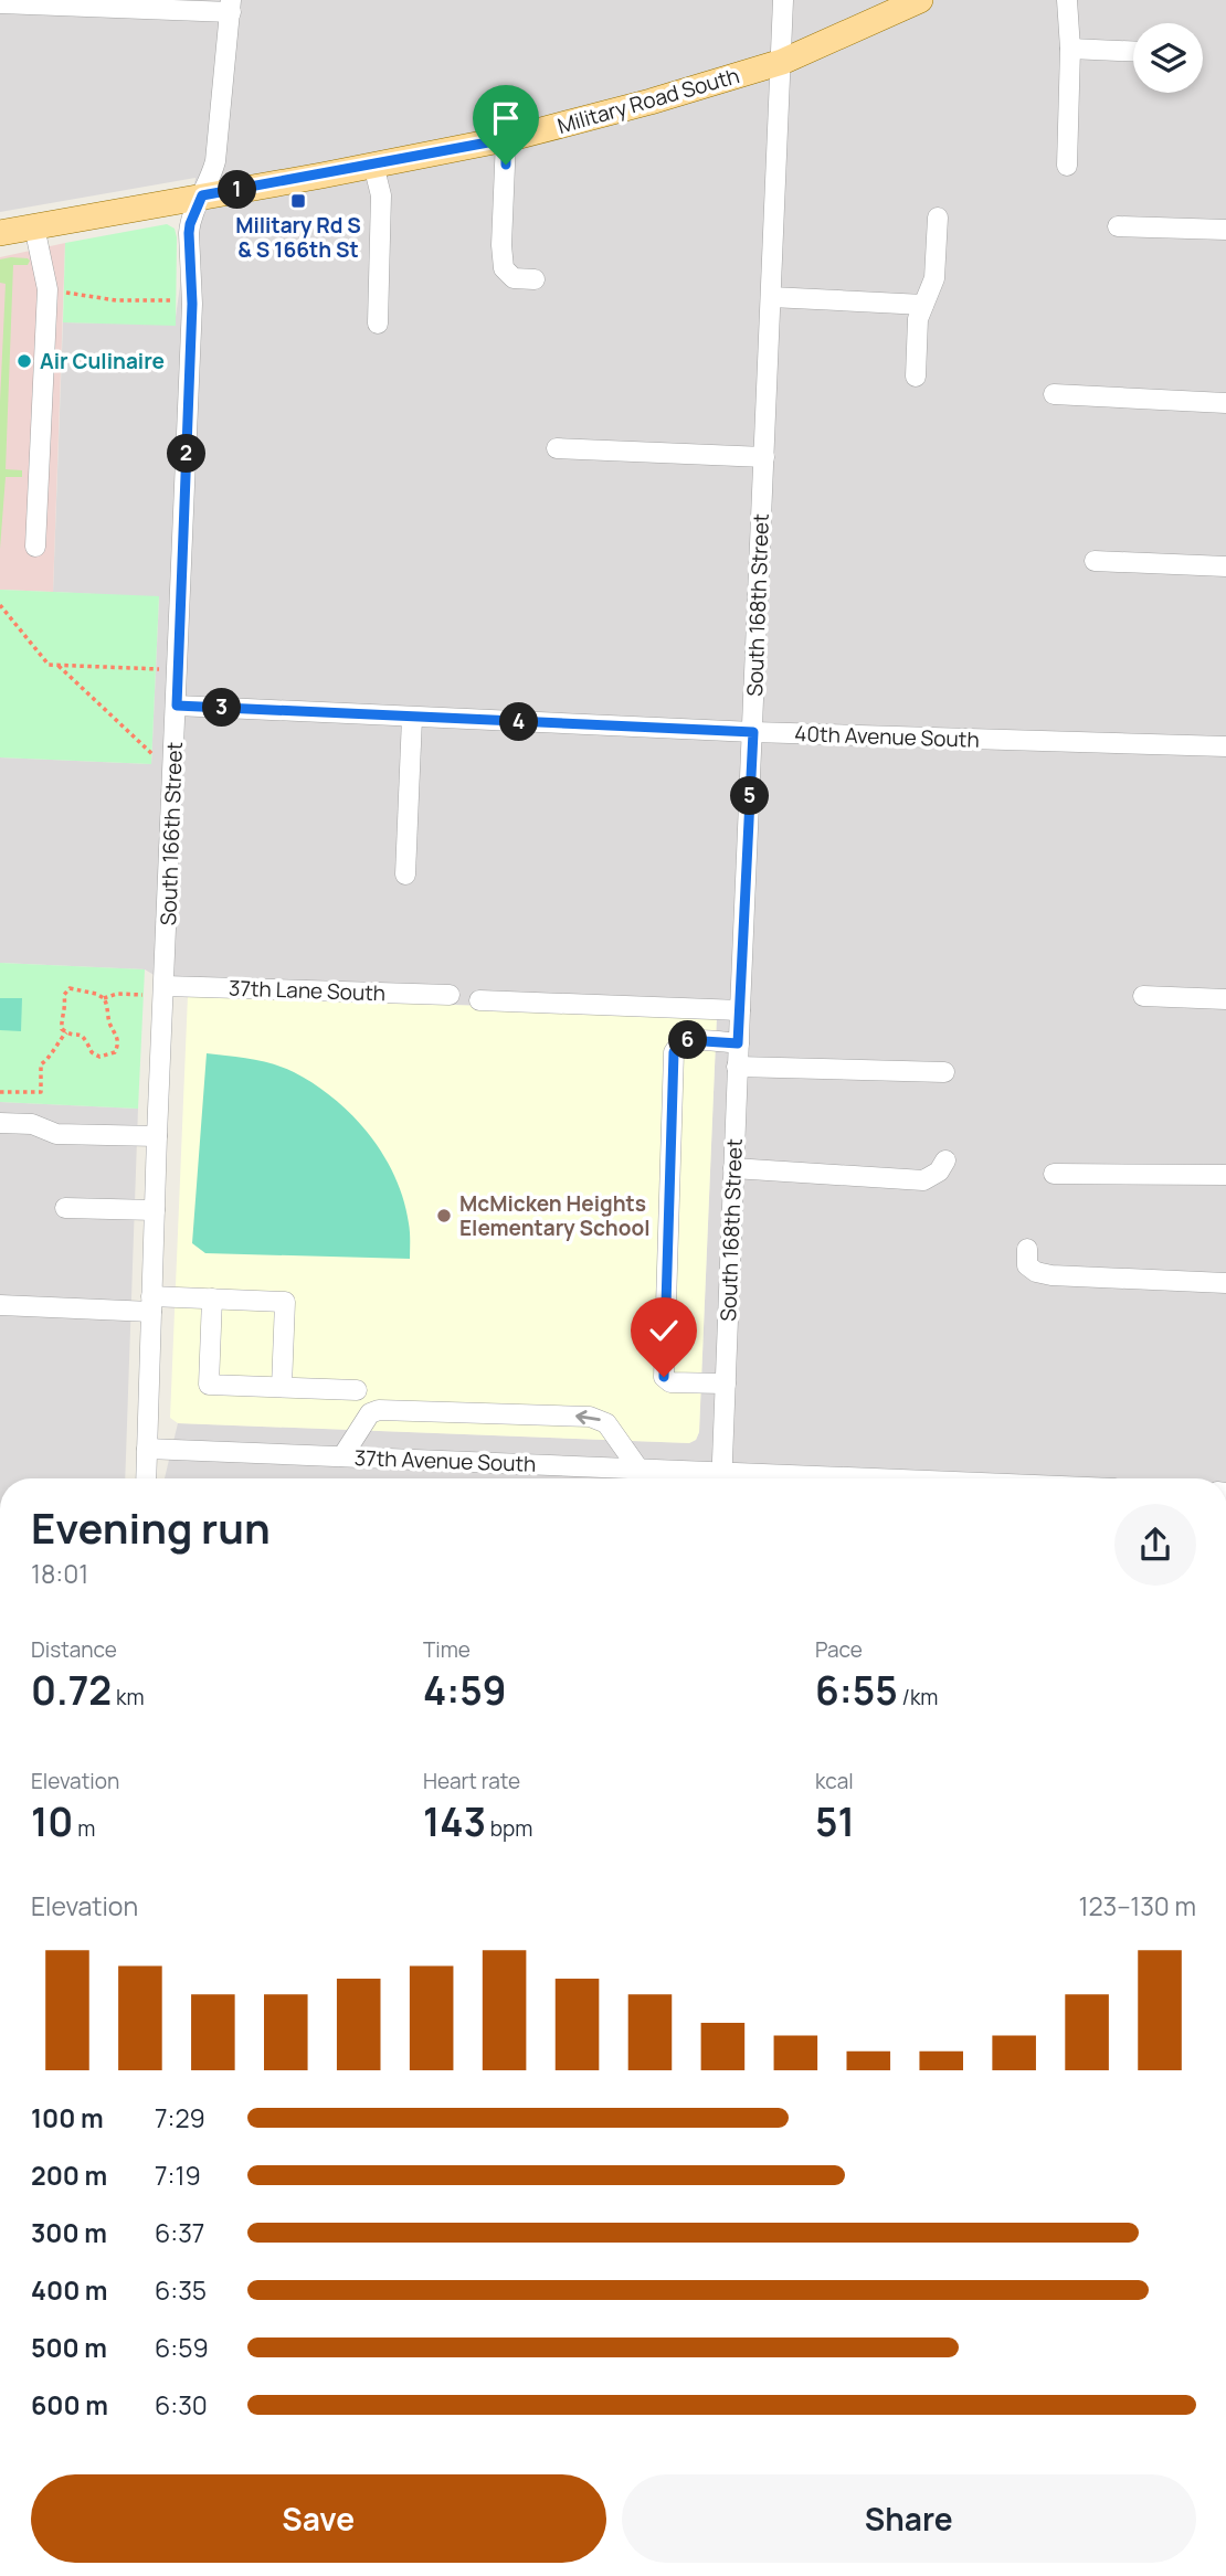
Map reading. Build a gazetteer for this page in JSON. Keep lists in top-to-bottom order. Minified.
{"streets":{"main road":["Military Road South"],"street":["South 168th Street","40th Avenue South","South 166th Street","37th Lane South","37th Avenue South"]},"crossings":[["Military Road South","South 168th Street"],["Military Road South","South 166th Street"],["South 168th Street","40th Avenue South"],["40th Avenue South","South 166th Street"],["South 166th Street","37th Lane South"],["South 166th Street","37th Avenue South"]],"places":{"transit":["Military Rd S & S 166th St"],"other":["Air Culinaire","McMicken Heights Elementary School"]},"page":{"pins":["1","2","3","4","5","6"],"heading":["Evening run","18:01"],"stats":[["Distance","0.72 km"],["Time","4:59"],["Pace","6:55 /km"],["Elevation","10 m"],["Heart rate","143 bpm"],["kcal","51"]],"chart":["Elevation","123–130 m"],"list":[{"name":"100 m","note":"7:29"},{"name":"200 m","note":"7:19"},{"name":"300 m","note":"6:37"},{"name":"400 m","note":"6:35"},{"name":"500 m","note":"6:59"},{"name":"600 m","note":"6:30"}],"buttons":["Save","Share"]}}
